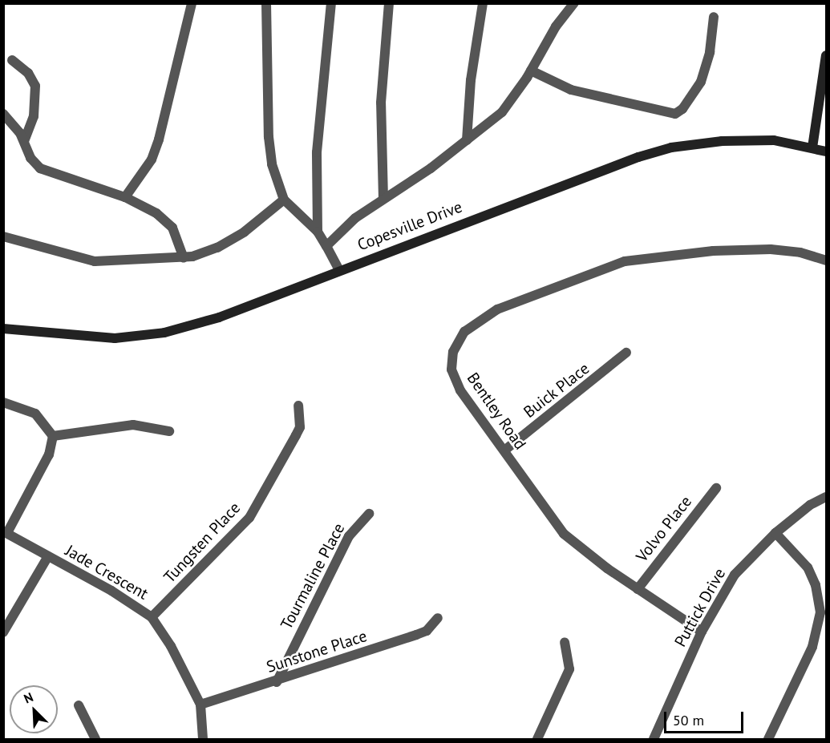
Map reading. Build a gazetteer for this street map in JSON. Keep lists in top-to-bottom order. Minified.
{"streets":{"street":["Copesville Drive","Buick Place","Bentley Road","Volvo Place","Tungsten Place","Jade Crescent","Tourmaline Place","Puttick Drive","Sunstone Place"]},"crossings":[["Buick Place","Bentley Road"],["Bentley Road","Volvo Place"],["Bentley Road","Puttick Drive"],["Tungsten Place","Jade Crescent"],["Jade Crescent","Sunstone Place"],["Tourmaline Place","Sunstone Place"]],"scale_bar":"50 m","north":"top left"}
